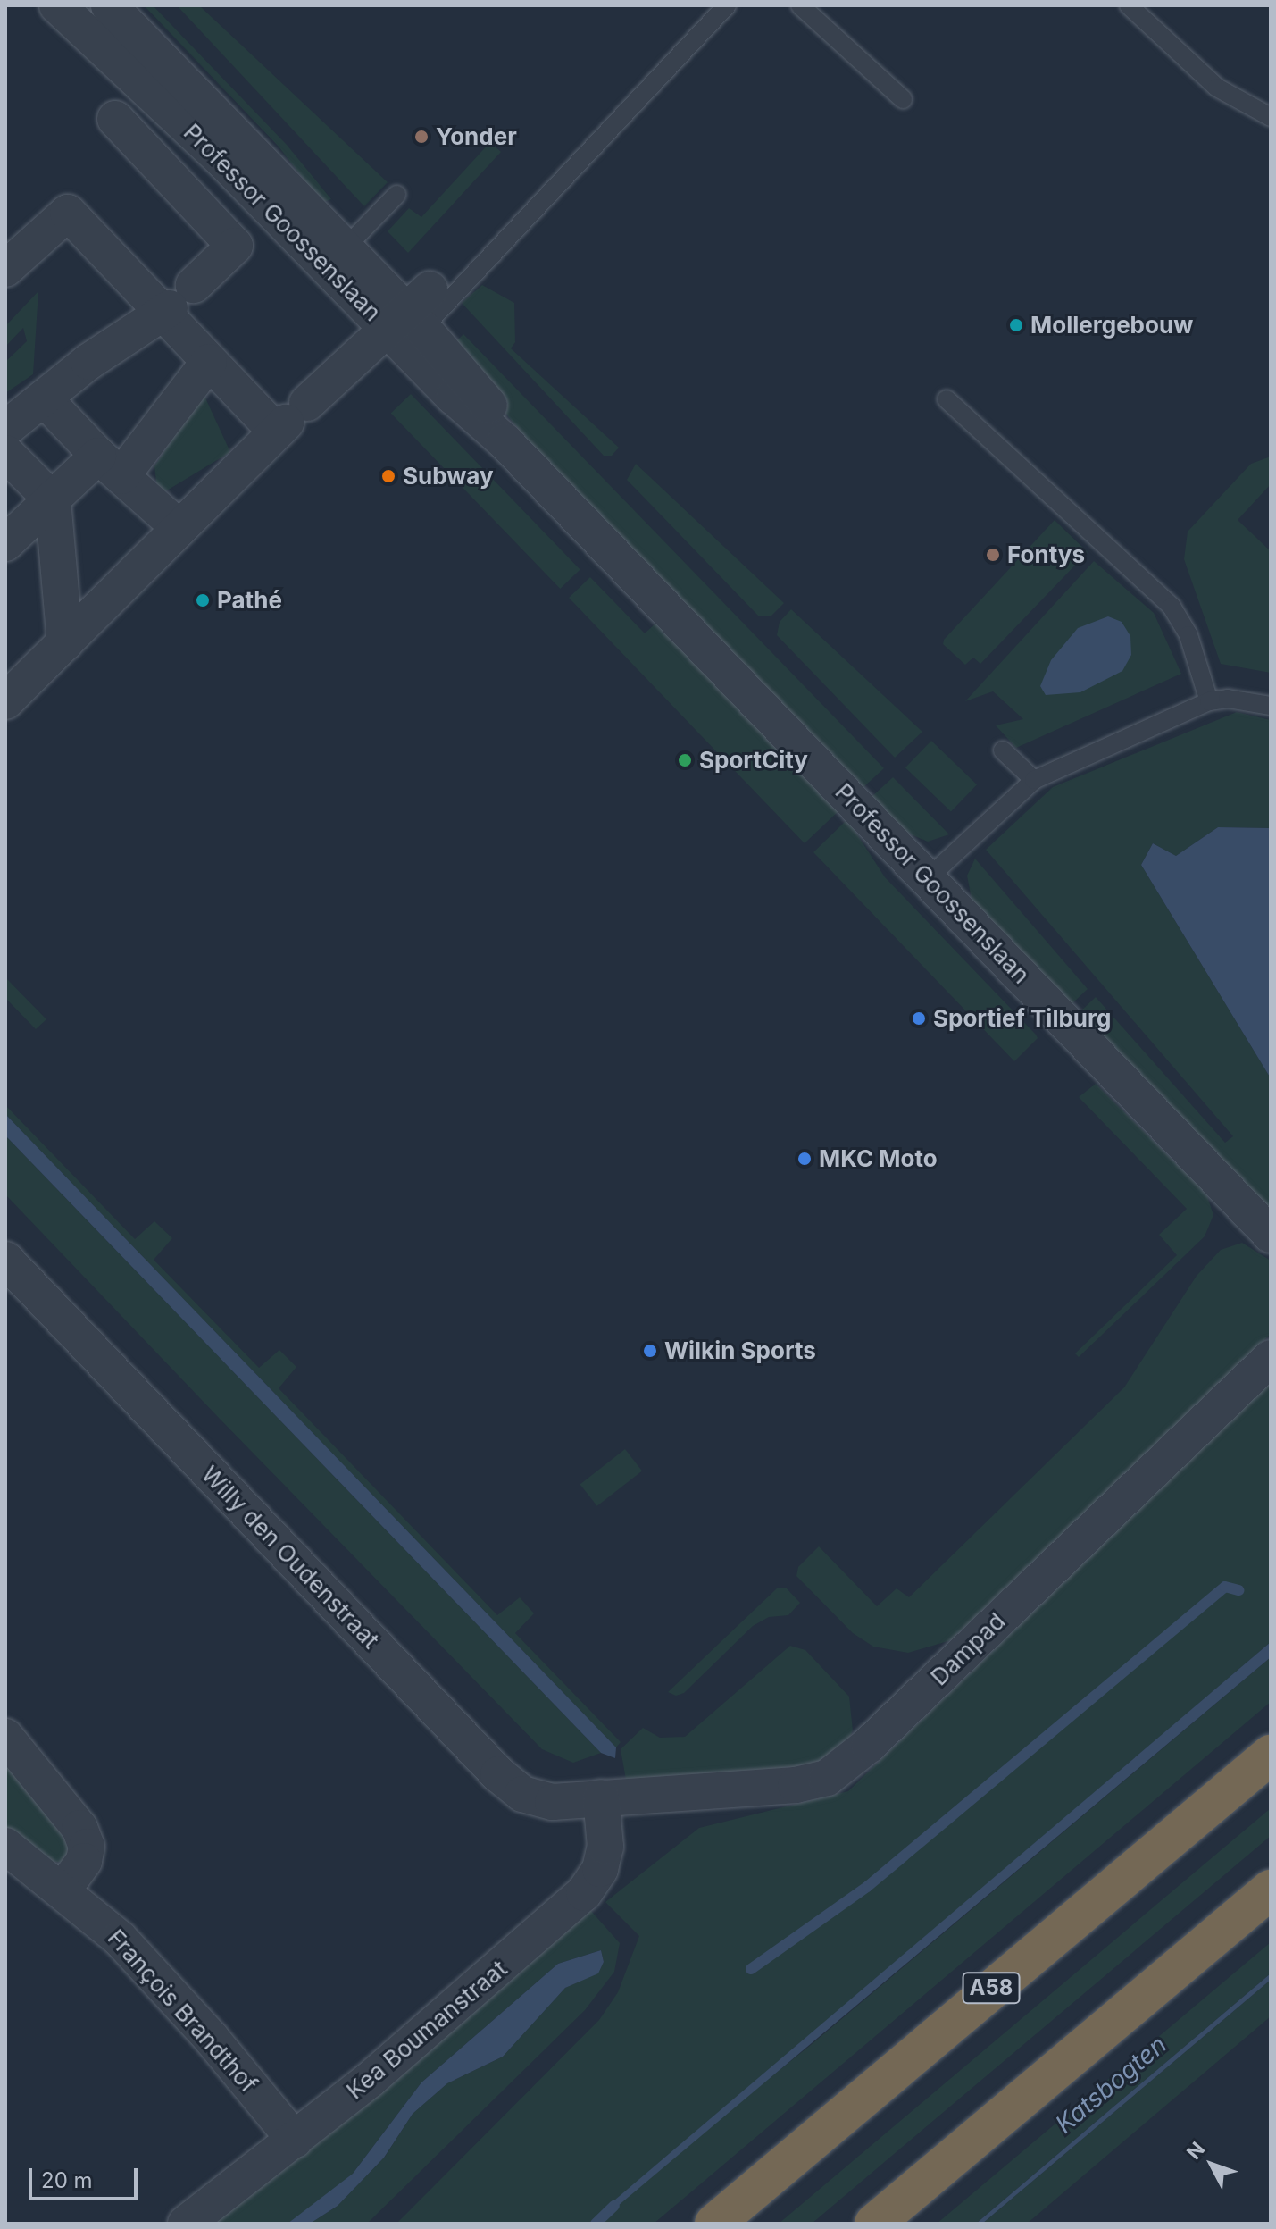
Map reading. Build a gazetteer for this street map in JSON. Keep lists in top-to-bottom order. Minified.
{"streets":{"highway":["A58"],"street":["Professor Goossenslaan","Willy den Oudenstraat","Dampad","François Brandthof","Kea Boumanstraat"]},"crossings":[["Willy den Oudenstraat","Dampad"],["Willy den Oudenstraat","Kea Boumanstraat"],["Dampad","Kea Boumanstraat"],["François Brandthof","Kea Boumanstraat"]],"water":["Katsbogten"],"places":["Yonder","Mollergebouw","Subway","Fontys","Pathé","SportCity","Sportief Tilburg","MKC Moto","Wilkin Sports"],"scale_bar":"20 m","north":"top left"}
